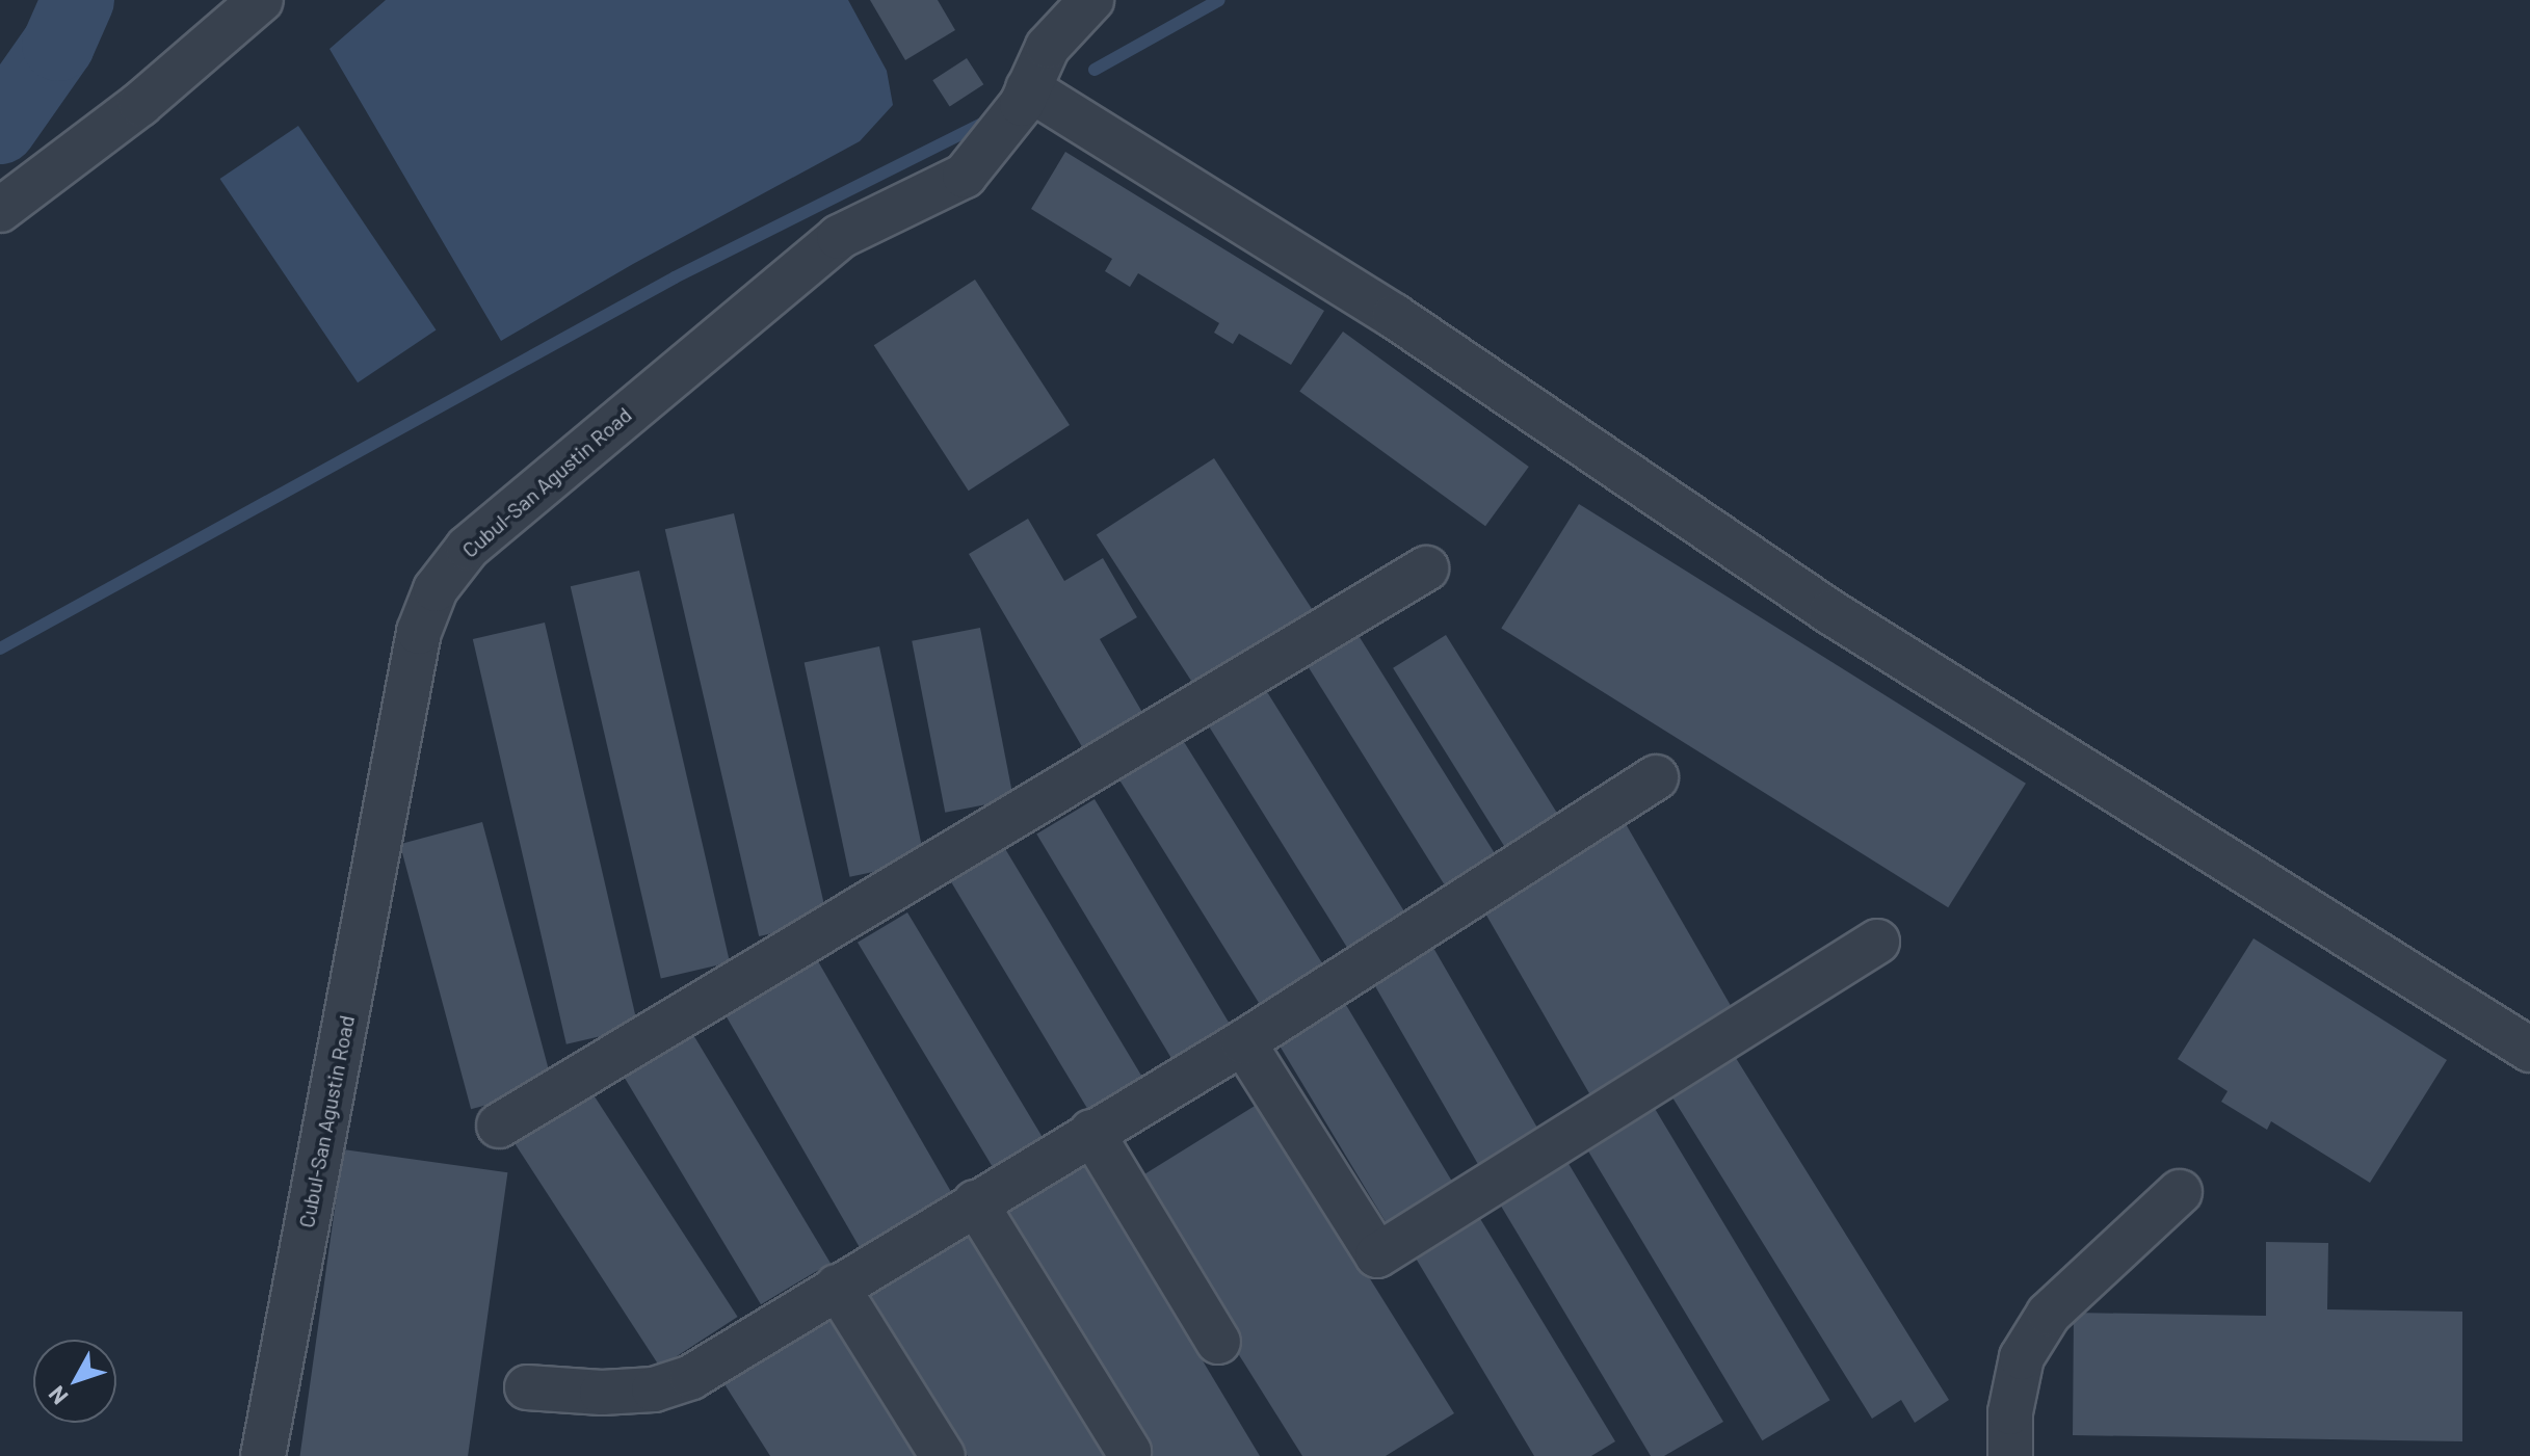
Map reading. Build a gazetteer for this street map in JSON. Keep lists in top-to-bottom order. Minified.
{"streets":{"street":["Cubul-San Agustin Road"]},"north":"bottom left"}
